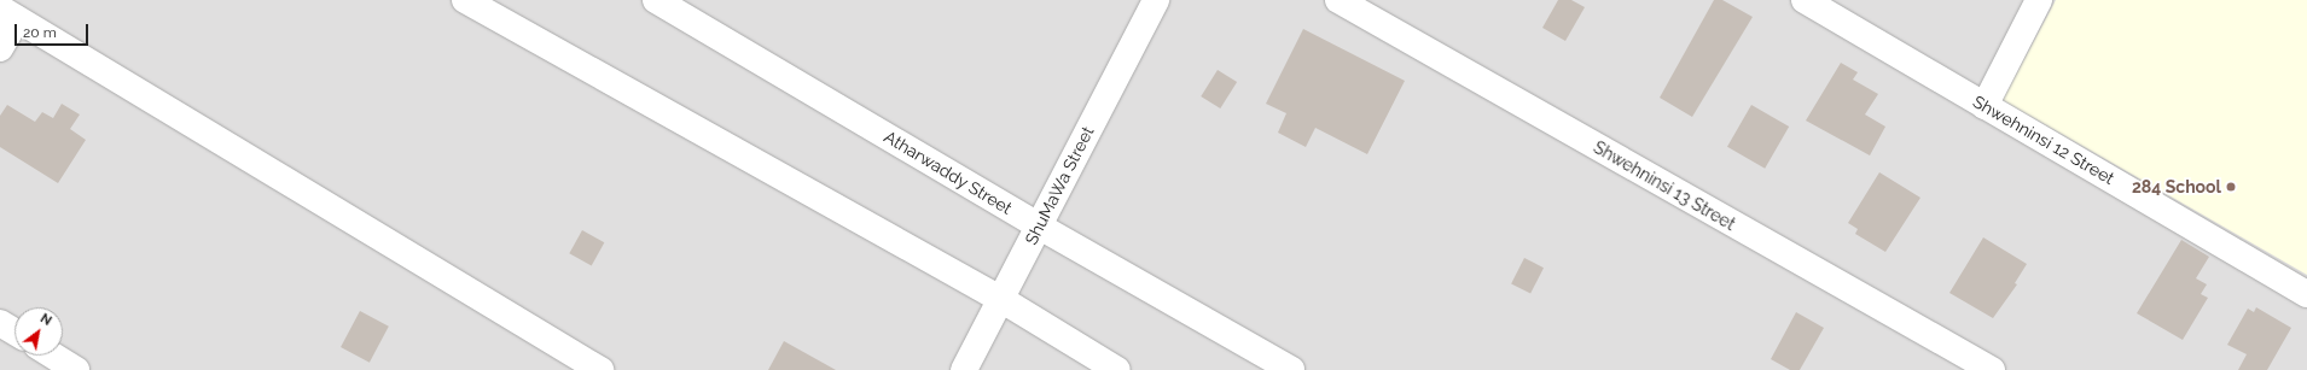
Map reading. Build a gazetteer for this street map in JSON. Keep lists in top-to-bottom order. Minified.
{"streets":{"street":["Shwehninsi 12 Street","Atharwaddy Street","ShuMaWa Street","Shwehninsi 13 Street"]},"crossings":[["Atharwaddy Street","ShuMaWa Street"]],"places":["284 School"],"scale_bar":"20 m","north":"top right"}
